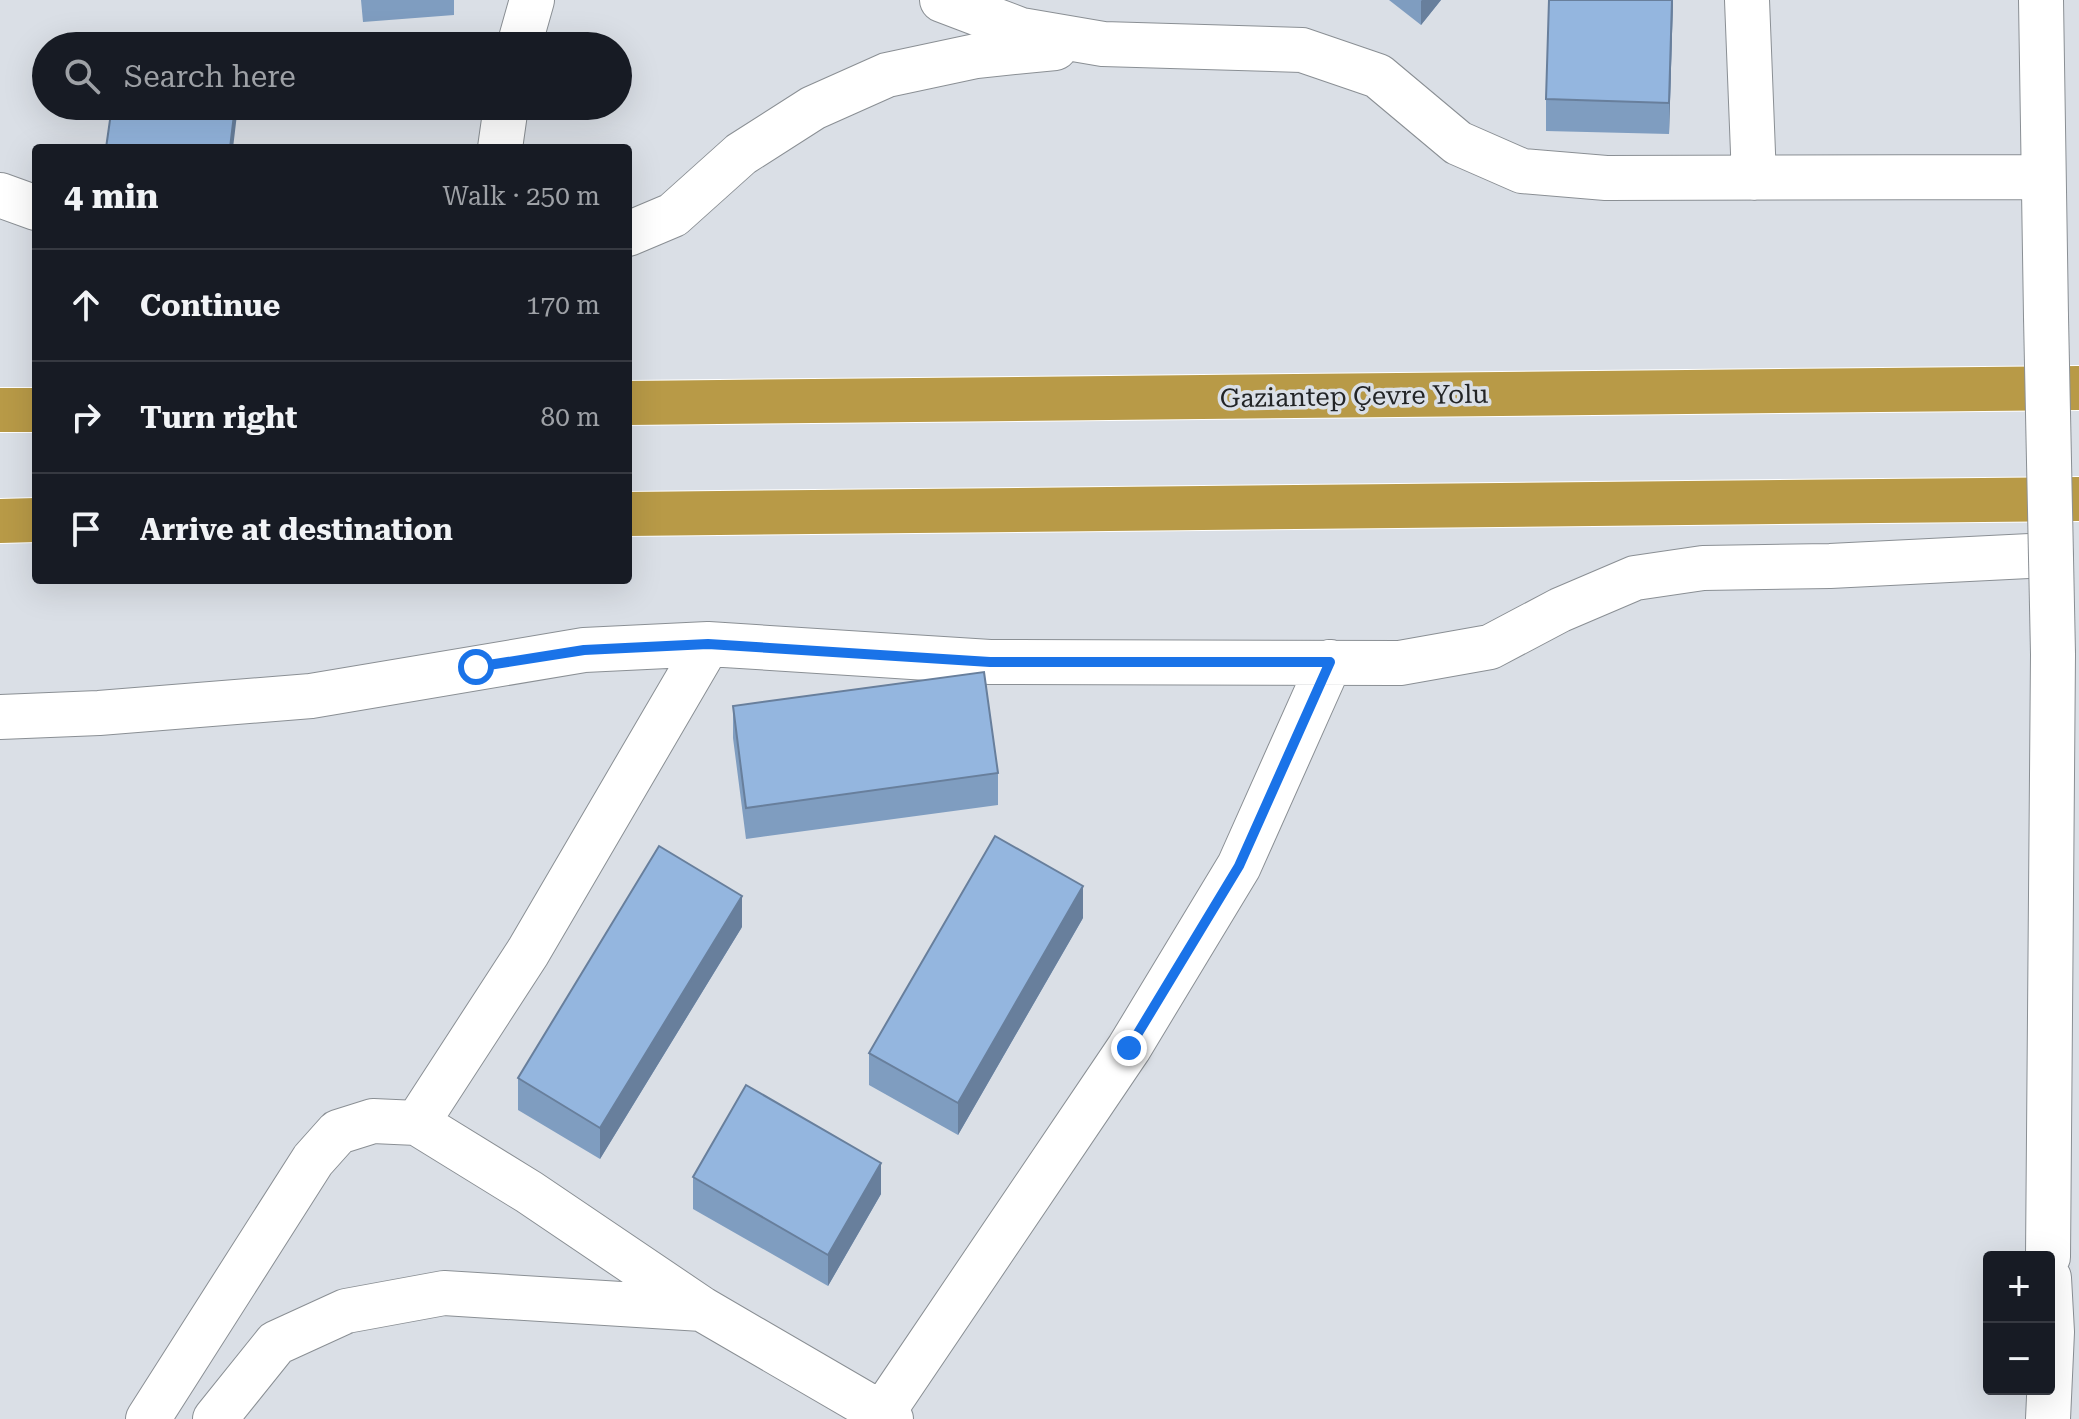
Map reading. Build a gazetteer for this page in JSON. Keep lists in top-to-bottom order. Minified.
{"streets":{"highway":["Gaziantep Çevre Yolu"]},"page":{"search":"Search here","heading":["4 min","Walk · 250 m"],"list":[["Continue","170 m"],["Turn right","80 m"],"Arrive at destination"],"map_buttons":["+","−"]}}
